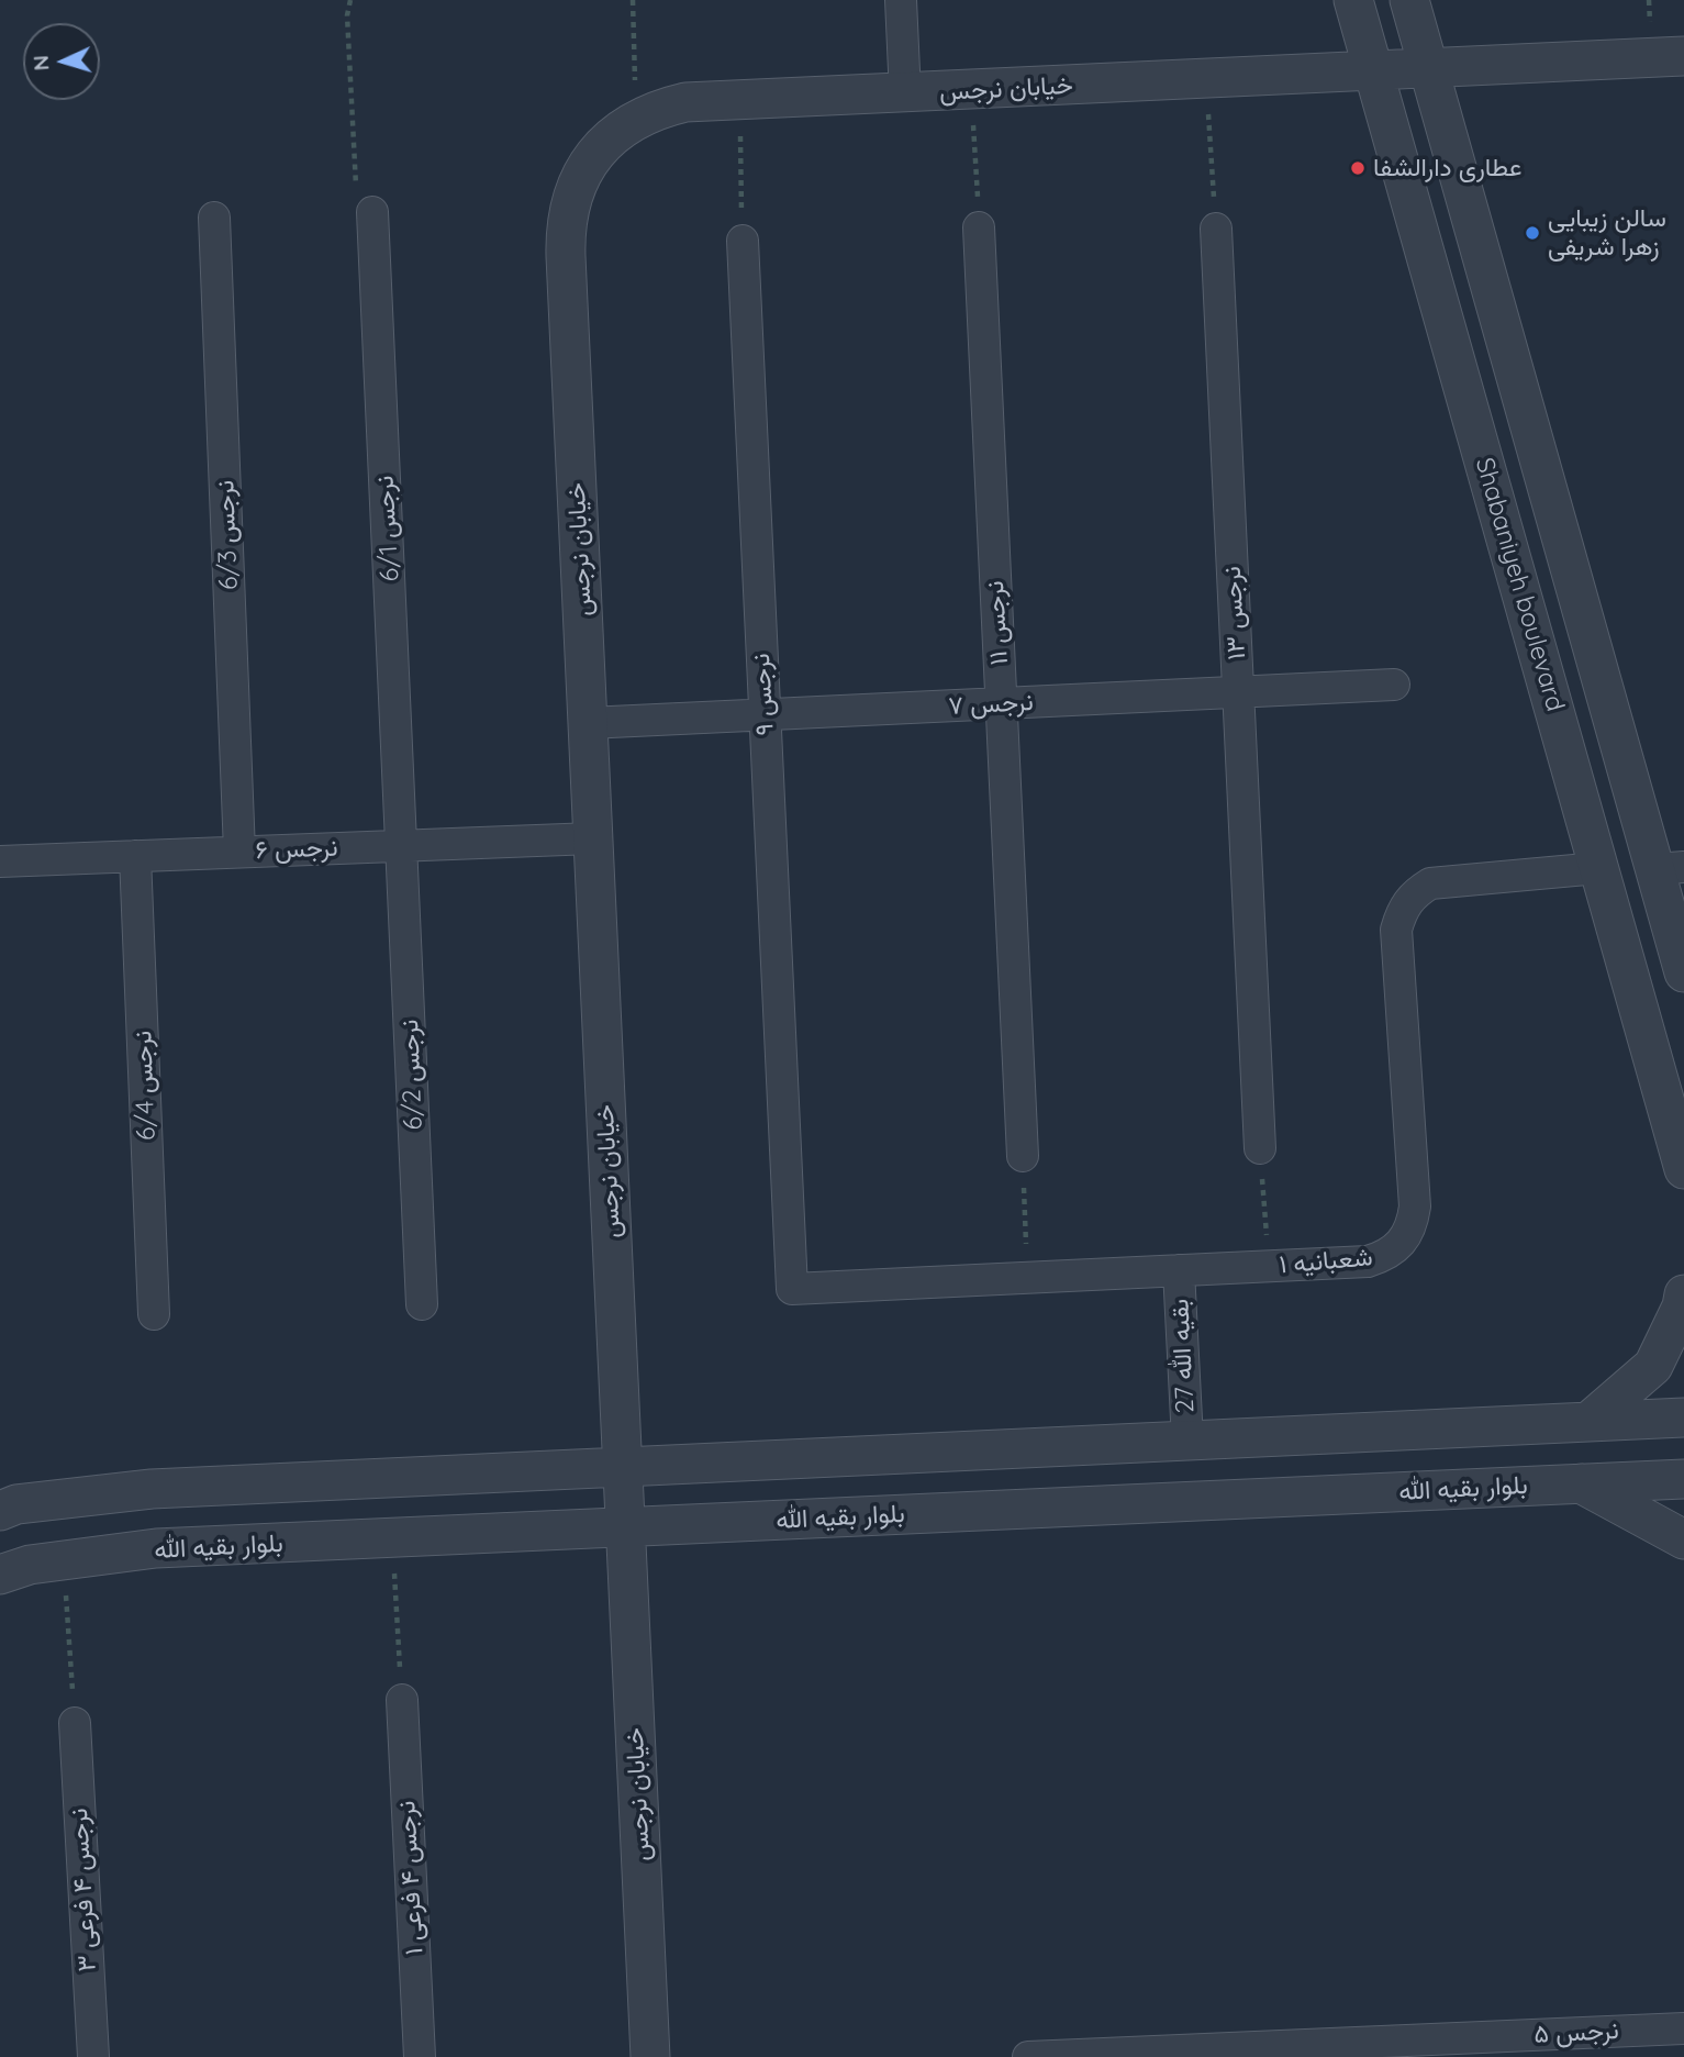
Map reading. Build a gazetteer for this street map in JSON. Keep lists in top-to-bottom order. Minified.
{"streets":{"street":["خیابان نرجس","نرجس 6/1","نرجس 6/3","Shabaniyeh boulevard","نرجس ۱۳","نرجس ۱۱","نرجس ۹","نرجس ۷","نرجس ۶","نرجس 6/2","نرجس 6/4","شعبانیه ۱","بقیه الله 27","بلوار بقیه الله","نرجس ۴ فرعی ۱","نرجس ۴ فرعی ۳","نرجس ۵"]},"crossings":[["خیابان نرجس","Shabaniyeh boulevard"],["خیابان نرجس","نرجس ۷"],["خیابان نرجس","نرجس ۶"],["خیابان نرجس","بلوار بقیه الله"],["نرجس 6/1","نرجس ۶"],["نرجس 6/1","نرجس 6/2"],["نرجس 6/3","نرجس ۶"],["Shabaniyeh boulevard","شعبانیه ۱"],["نرجس ۱۳","نرجس ۷"],["نرجس ۱۱","نرجس ۷"],["نرجس ۹","نرجس ۷"],["نرجس ۹","شعبانیه ۱"],["نرجس ۶","نرجس 6/2"],["نرجس ۶","نرجس 6/4"],["شعبانیه ۱","بقیه الله 27"]],"places":["عطاری دارالشفا","سالن زیبایی زهرا شریفی"],"north":"left"}
